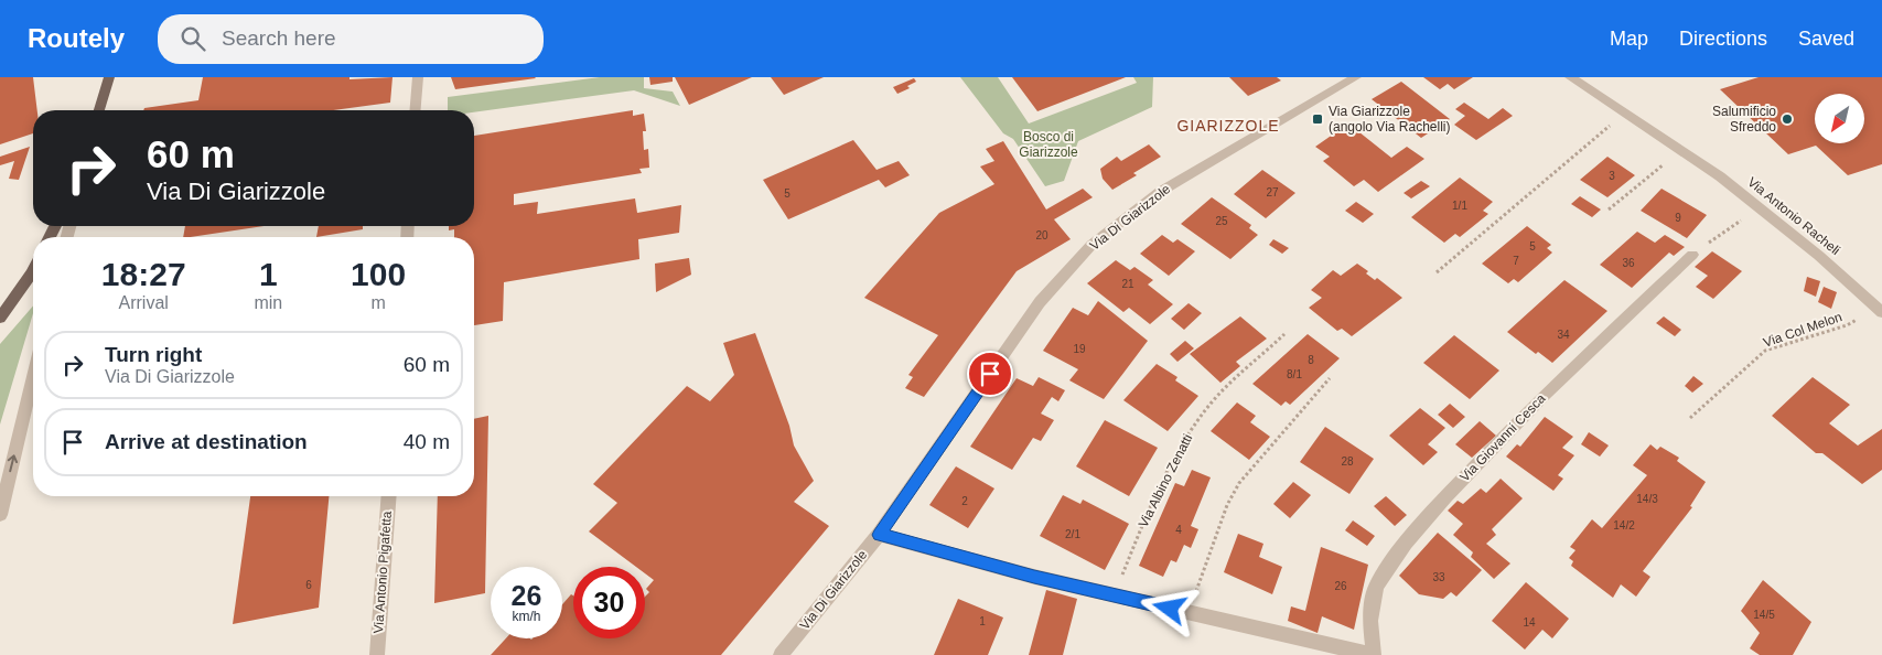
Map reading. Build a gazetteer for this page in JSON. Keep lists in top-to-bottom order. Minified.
{"streets":{"street":["Via Antonio Racheli","Via Di Giarizzole","Via Giovanni Cesca","Via Antonio Pigafetta"],"path":["Via Col Melon","Via Albino Zenatti"]},"crossings":[["Via Antonio Racheli","Via Col Melon"]],"districts":["GIARIZZOLE"],"parks":["Bosco di Giarizzole"],"places":{"transit":["Via Giarizzole (angolo Via Rachelli)"],"other":["Salumificio Sfreddo"]},"house_numbers":["3","27","5","1/1","9","25","20","5","7","36","21","34","19","8","8/1","28","14/3","2","14/2","4","2/1","33","6","26","14/5","1","14"],"north":"bottom left","page":{"header":"Routely","search":"Search here","nav":["Map","Directions","Saved"],"turn":["60 m","Via Di Giarizzole"],"eta":["18:27","Arrival","1","min","100","m"],"list":[{"name":"Turn right","note":"Via Di Giarizzole","value":"60 m"},{"name":"Arrive at destination","value":"40 m"}],"speed":"26 km/h","limit":"30"}}
